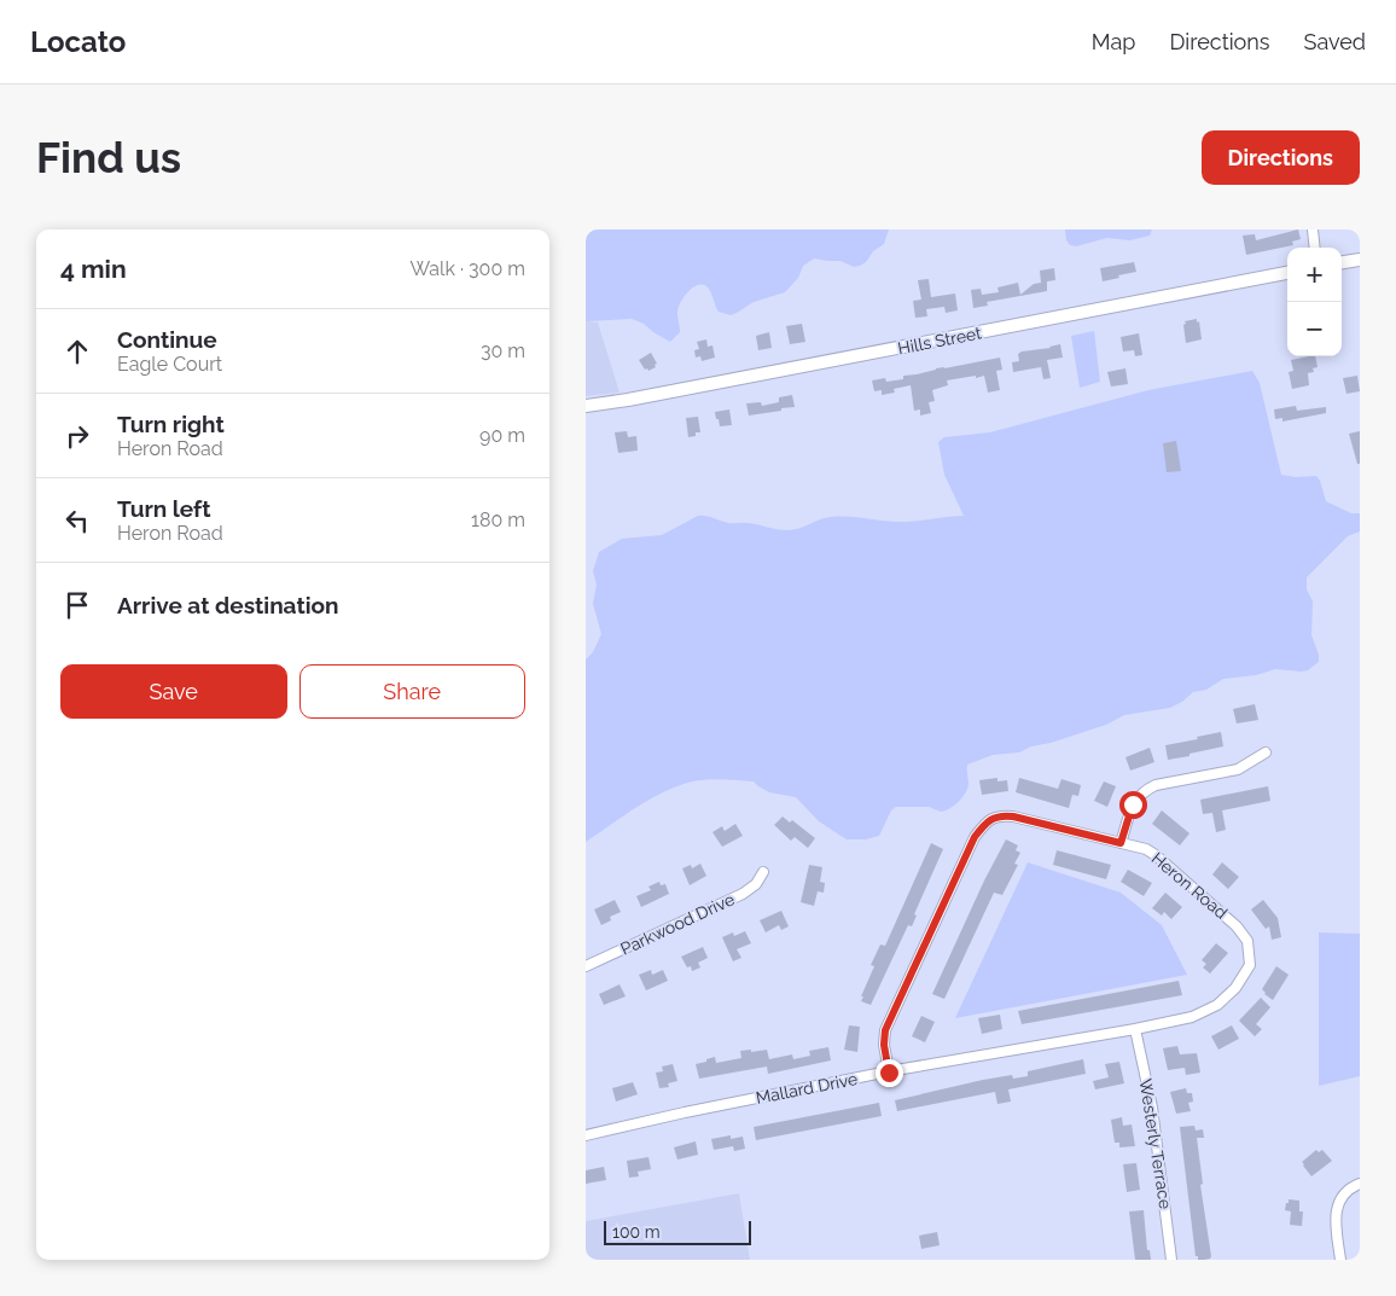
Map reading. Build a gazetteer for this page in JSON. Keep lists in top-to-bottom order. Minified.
{"streets":{"street":["Hills Street","Heron Road","Parkwood Drive","Mallard Drive","Westerly Terrace"]},"crossings":[["Heron Road","Mallard Drive"],["Heron Road","Westerly Terrace"],["Mallard Drive","Westerly Terrace"]],"scale_bar":"100 m","page":{"header":"Locato","nav":["Map","Directions","Saved"],"buttons":["Directions",["Save","Share"]],"title":"Find us","heading":["4 min","Walk · 300 m"],"map_buttons":["+","−"],"list":[["Continue","Eagle Court","30 m"],["Turn right","Heron Road","90 m"],["Turn left","Heron Road","180 m"],"Arrive at destination"],"scale":"100 m"}}
